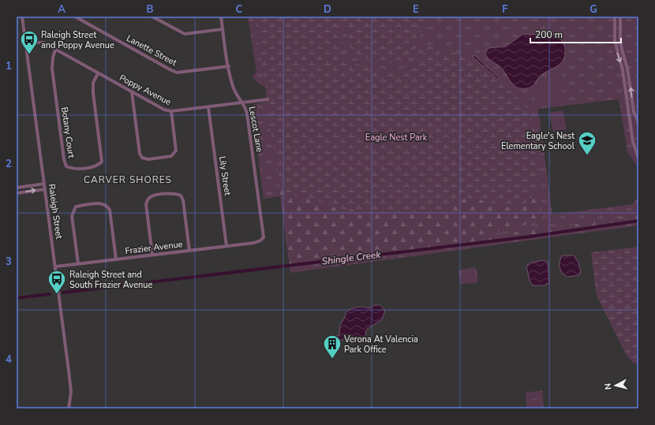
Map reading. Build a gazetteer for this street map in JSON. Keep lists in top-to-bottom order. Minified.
{"streets":{"street":["Lanette Street","Poppy Avenue","Lescot Lane","Botany Court","Lily Street","Raleigh Street","Frazier Avenue"]},"crossings":[["Lanette Street","Lescot Lane"],["Poppy Avenue","Lescot Lane"],["Poppy Avenue","Botany Court"],["Poppy Avenue","Lily Street"],["Poppy Avenue","Raleigh Street"],["Lescot Lane","Frazier Avenue"],["Lily Street","Frazier Avenue"],["Raleigh Street","Frazier Avenue"]],"districts":["CARVER SHORES"],"water":["Shingle Creek"],"parks":["Eagle Nest Park"],"places":{"bus stop":["Raleigh Street and Poppy Avenue","Raleigh Street and South Frazier Avenue"],"school or university":["Eagle's Nest Elementary School"],"building":["Verona At Valencia Park Office"]},"scale_bar":"200 m","north":"left","grid":{"columns":["A","B","C","D","E","F","G"],"rows":["1","2","3","4"]}}
